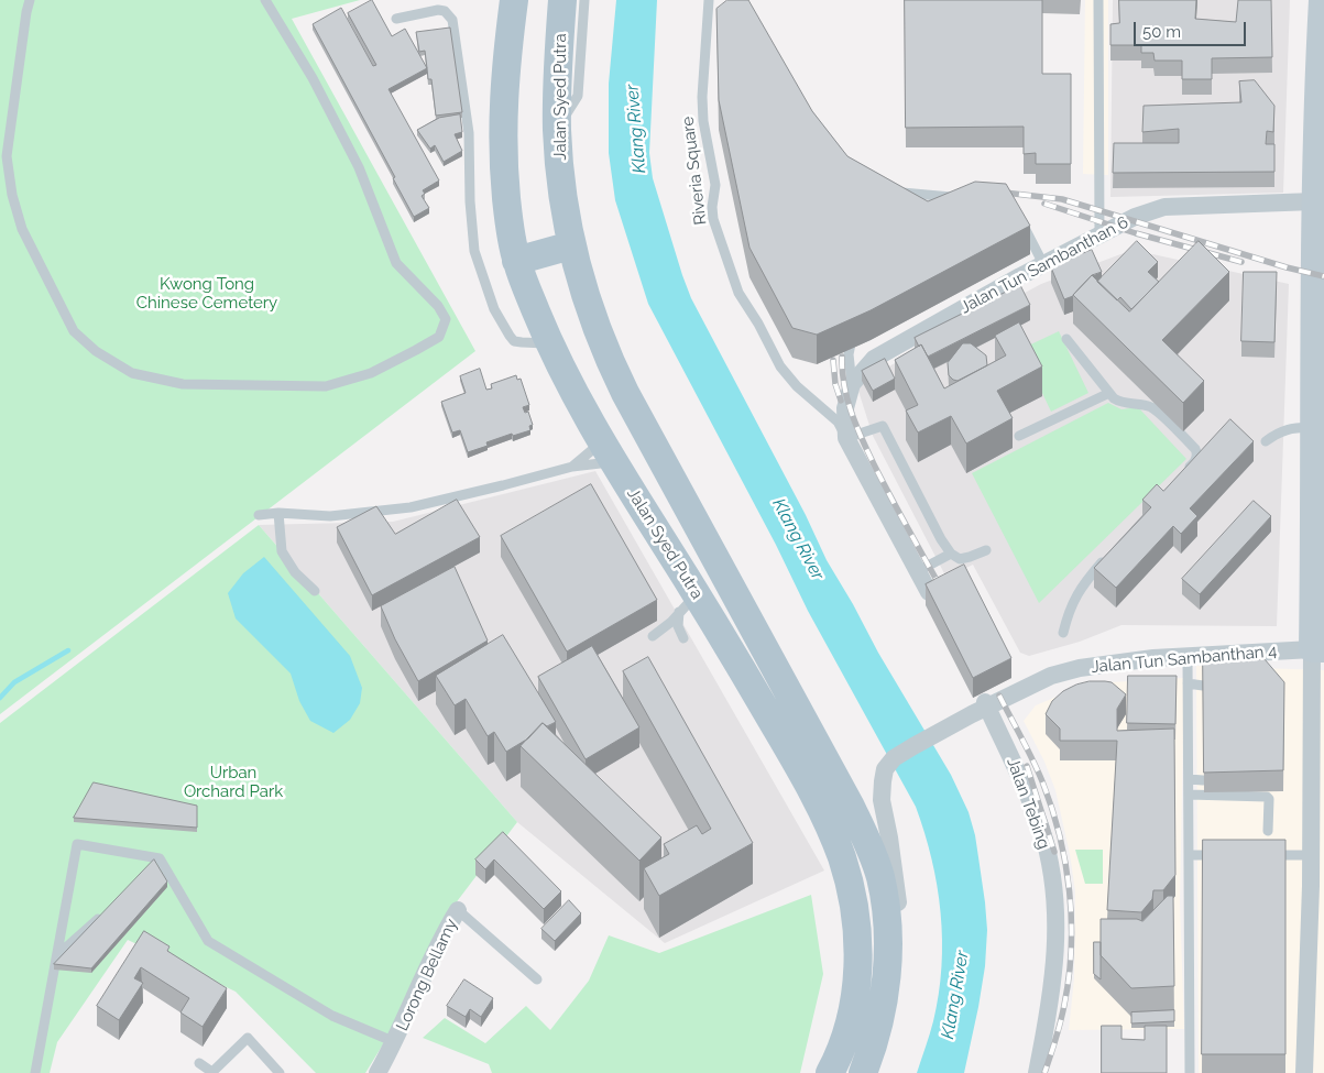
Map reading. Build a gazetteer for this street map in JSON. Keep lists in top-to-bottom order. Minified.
{"streets":{"main road":["Jalan Syed Putra"],"street":["Jalan Tun Sambanthan 6","Jalan Tun Sambanthan 4","Jalan Tebing","Lorong Bellamy"],"lane":["Riveria Square"]},"crossings":[["Jalan Syed Putra","Jalan Tun Sambanthan 4"],["Riveria Square","Jalan Tun Sambanthan 6"],["Jalan Tun Sambanthan 4","Jalan Tebing"]],"water":["Klang River"],"parks":["Kwong Tong Chinese Cemetery","Urban Orchard Park"],"scale_bar":"50 m"}
